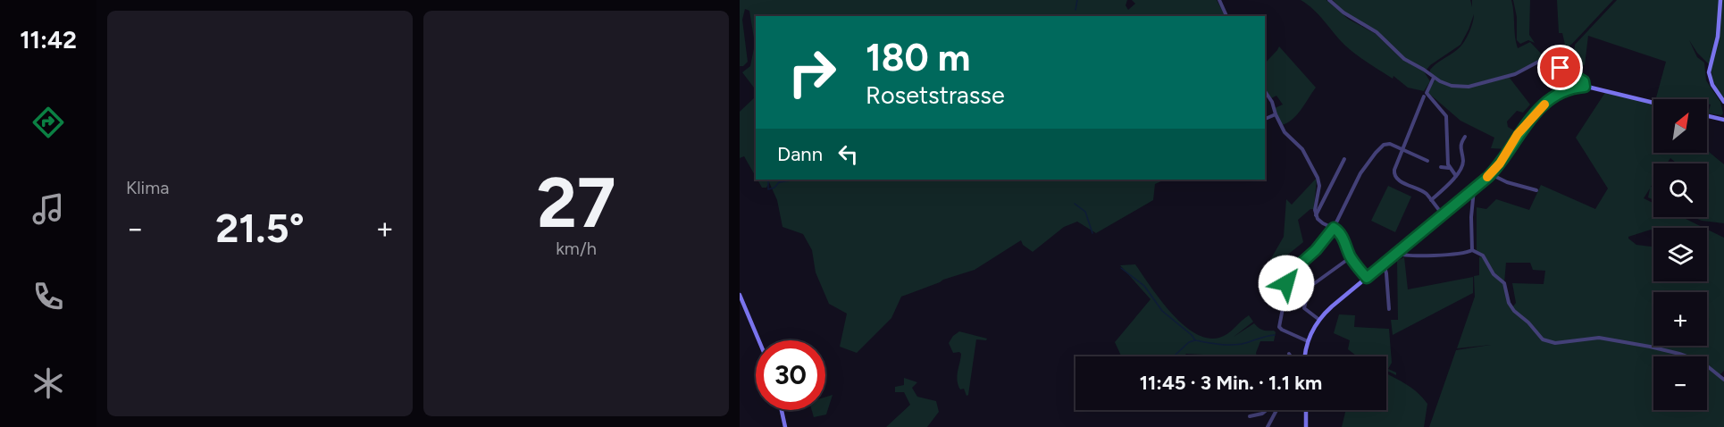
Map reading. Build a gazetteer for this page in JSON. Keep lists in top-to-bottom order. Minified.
{"north":"top right","page":{"tabs":"11:42","tile":["Klima",["27","km/h"]],"turn":["180 m","Rosetstrasse"],"map_buttons":["+","−"],"then":"Dann","heat":["−","21.5°","+"],"limit":"30","trip":"11:45 · 3 Min. · 1.1 km"}}
